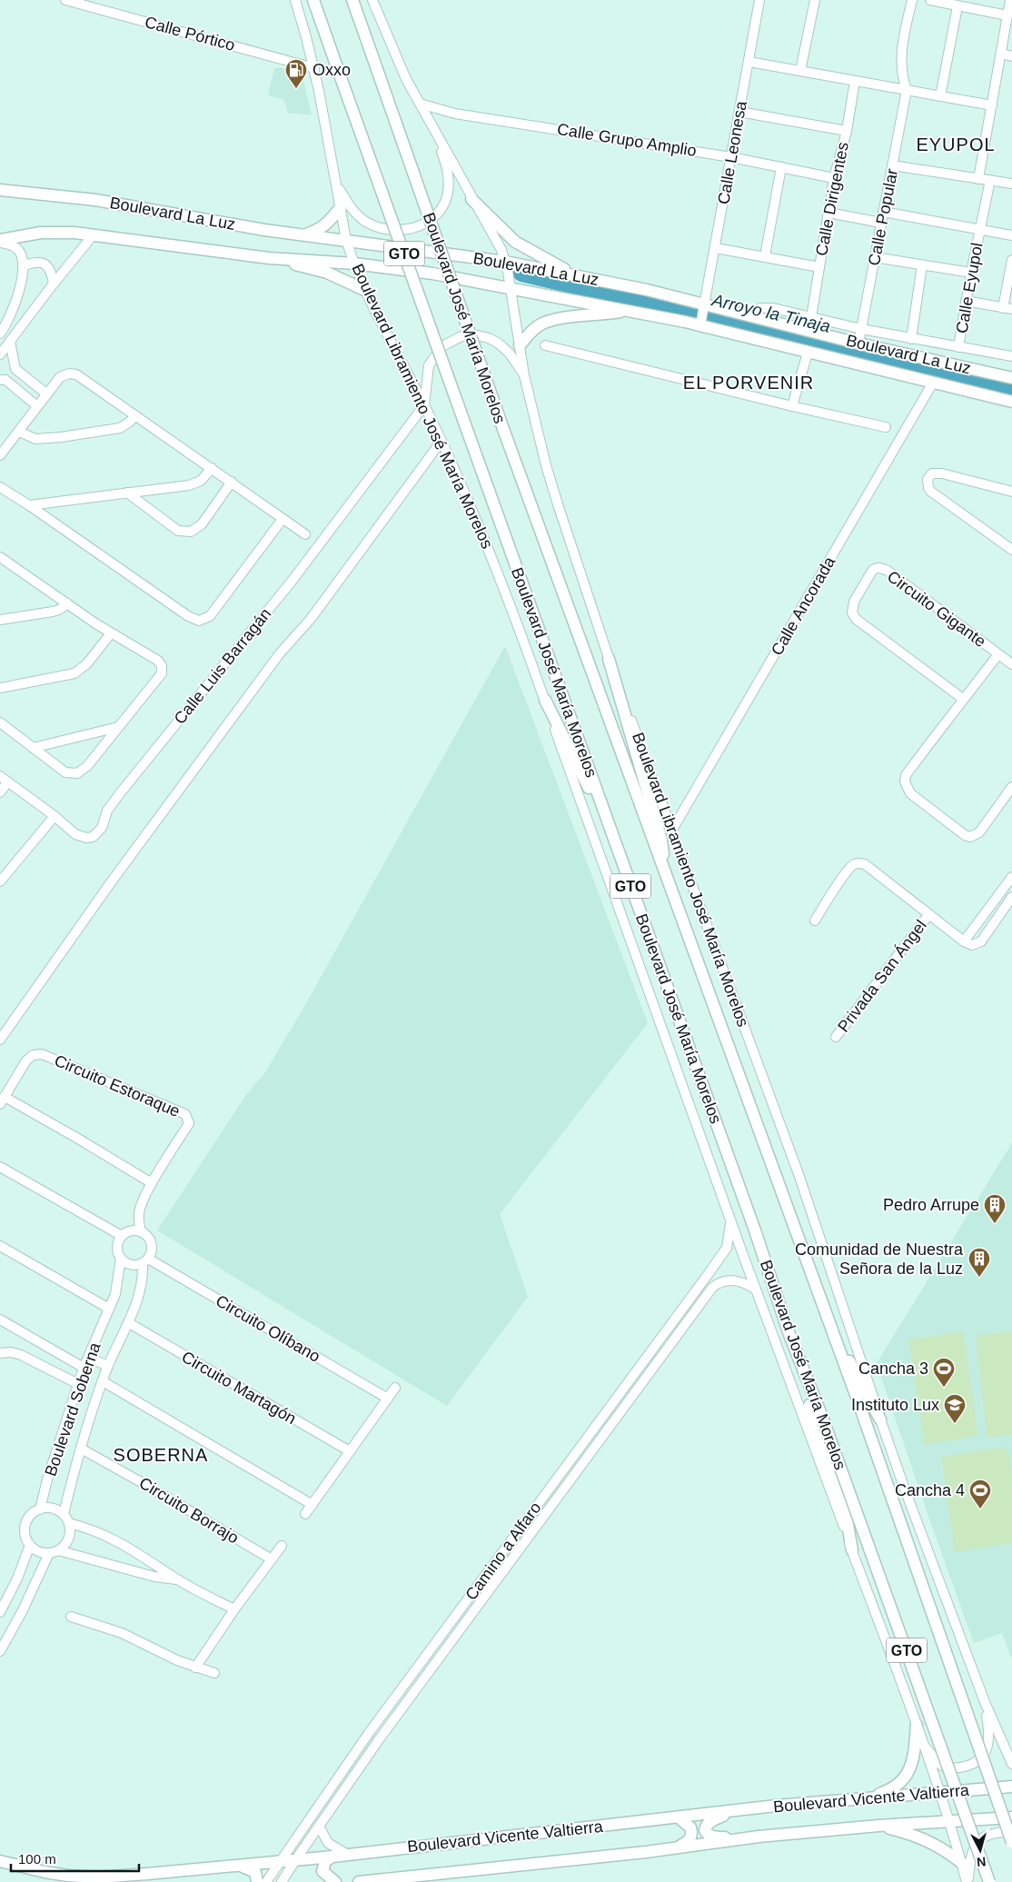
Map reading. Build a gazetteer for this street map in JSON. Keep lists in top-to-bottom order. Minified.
{"streets":{"main road":["Boulevard La Luz","GTO","Boulevard José María Morelos","Boulevard Vicente Valtierra"],"street":["Calle Pórtico","Calle Grupo Amplio","Calle Leonesa","Calle Dirigentes","Calle Popular","Calle Eyupol","Boulevard Libramiento José María Morelos","Calle Ancorada","Circuito Gigante","Calle Luis Barragán","Privada San Ángel","Circuito Estoraque","Circuito Olíbano","Circuito Martagón","Boulevard Soberna","Circuito Borrajo","Camino a Alfaro"]},"crossings":[["Calle Pórtico","Boulevard Libramiento José María Morelos"],["Calle Grupo Amplio","Calle Leonesa"],["Calle Grupo Amplio","Calle Dirigentes"],["Calle Grupo Amplio","Boulevard Libramiento José María Morelos"],["Calle Leonesa","Boulevard La Luz"],["Boulevard La Luz","Calle Popular"],["Boulevard La Luz","Boulevard Libramiento José María Morelos"],["Boulevard La Luz","Calle Ancorada"],["Boulevard Libramiento José María Morelos","Calle Ancorada"],["Boulevard Libramiento José María Morelos","Calle Luis Barragán"],["Boulevard Libramiento José María Morelos","Camino a Alfaro"],["Boulevard Libramiento José María Morelos","Boulevard Vicente Valtierra"],["Circuito Estoraque","Circuito Olíbano"],["Circuito Estoraque","Boulevard Soberna"],["Circuito Olíbano","Boulevard Soberna"],["Circuito Martagón","Boulevard Soberna"],["Boulevard Soberna","Circuito Borrajo"],["Camino a Alfaro","Boulevard Vicente Valtierra"]],"districts":["EYUPOL","EL PORVENIR","SOBERNA"],"water":["Arroyo la Tinaja"],"places":{"fuel station":["Oxxo"],"building":["Pedro Arrupe","Comunidad de Nuestra Señora de la Luz"],"sports":["Cancha 3","Cancha 4"],"school or university":["Instituto Lux"]},"scale_bar":"100 m","north":"bottom"}
